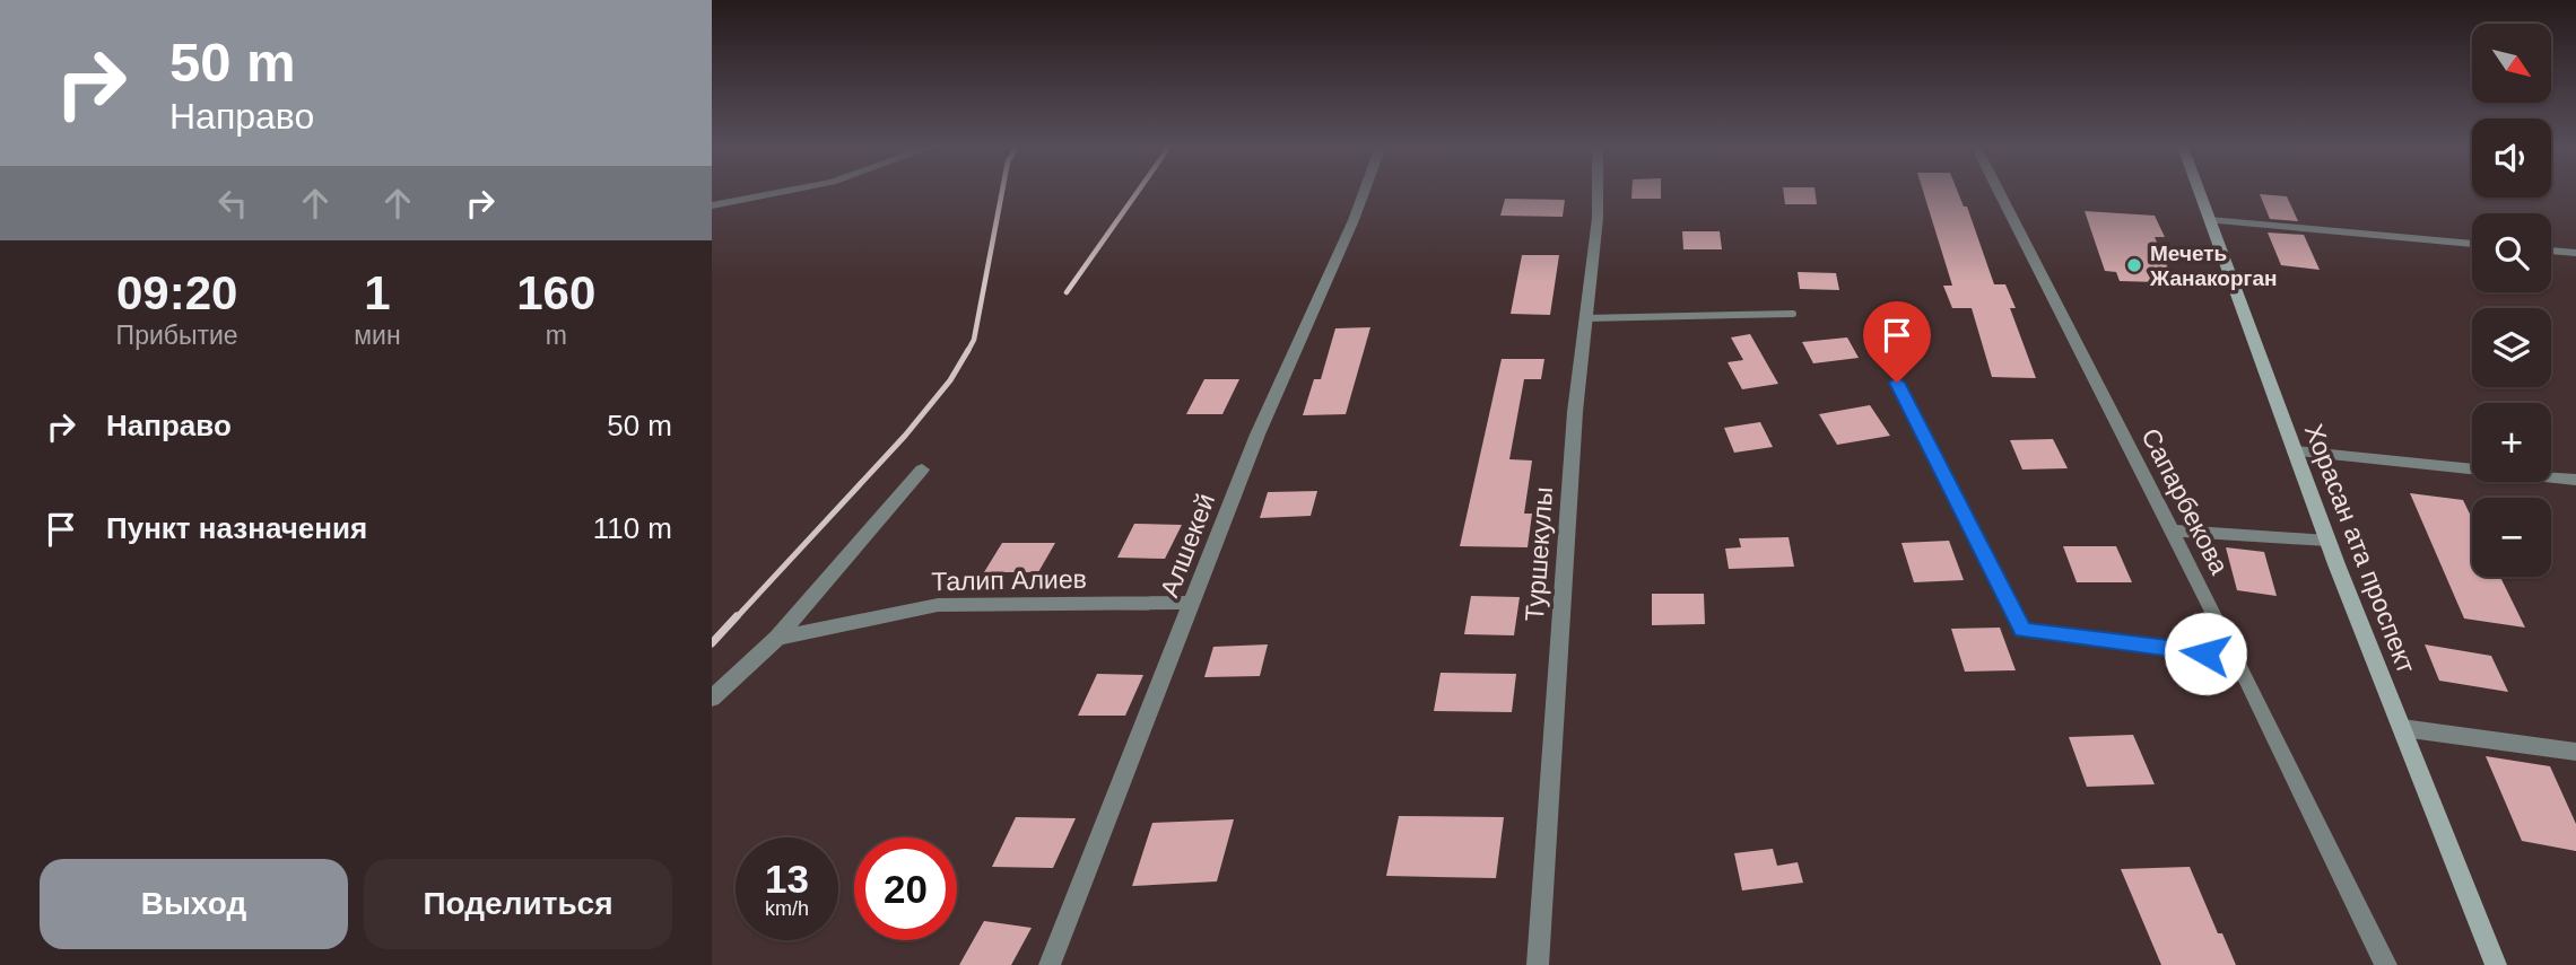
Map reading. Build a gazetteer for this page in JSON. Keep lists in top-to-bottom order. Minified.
{"streets":{"main road":["Хорасан ата проспект"],"street":["Сапарбекова","Алшекей","Туршекулы","Талип Алиев"]},"crossings":[["Алшекей","Талип Алиев"]],"places":["Мечеть Жанакорган"],"north":"bottom right","page":{"turn":["50 m","Направо"],"map_buttons":["+","−"],"eta":["09:20","Прибытие","1","мин","160","m"],"list":[{"name":"Направо","value":"50 m"},{"name":"Пункт назначения","value":"110 m"}],"speed":"13 km/h","limit":"20","buttons":["Выход","Поделиться"]}}
